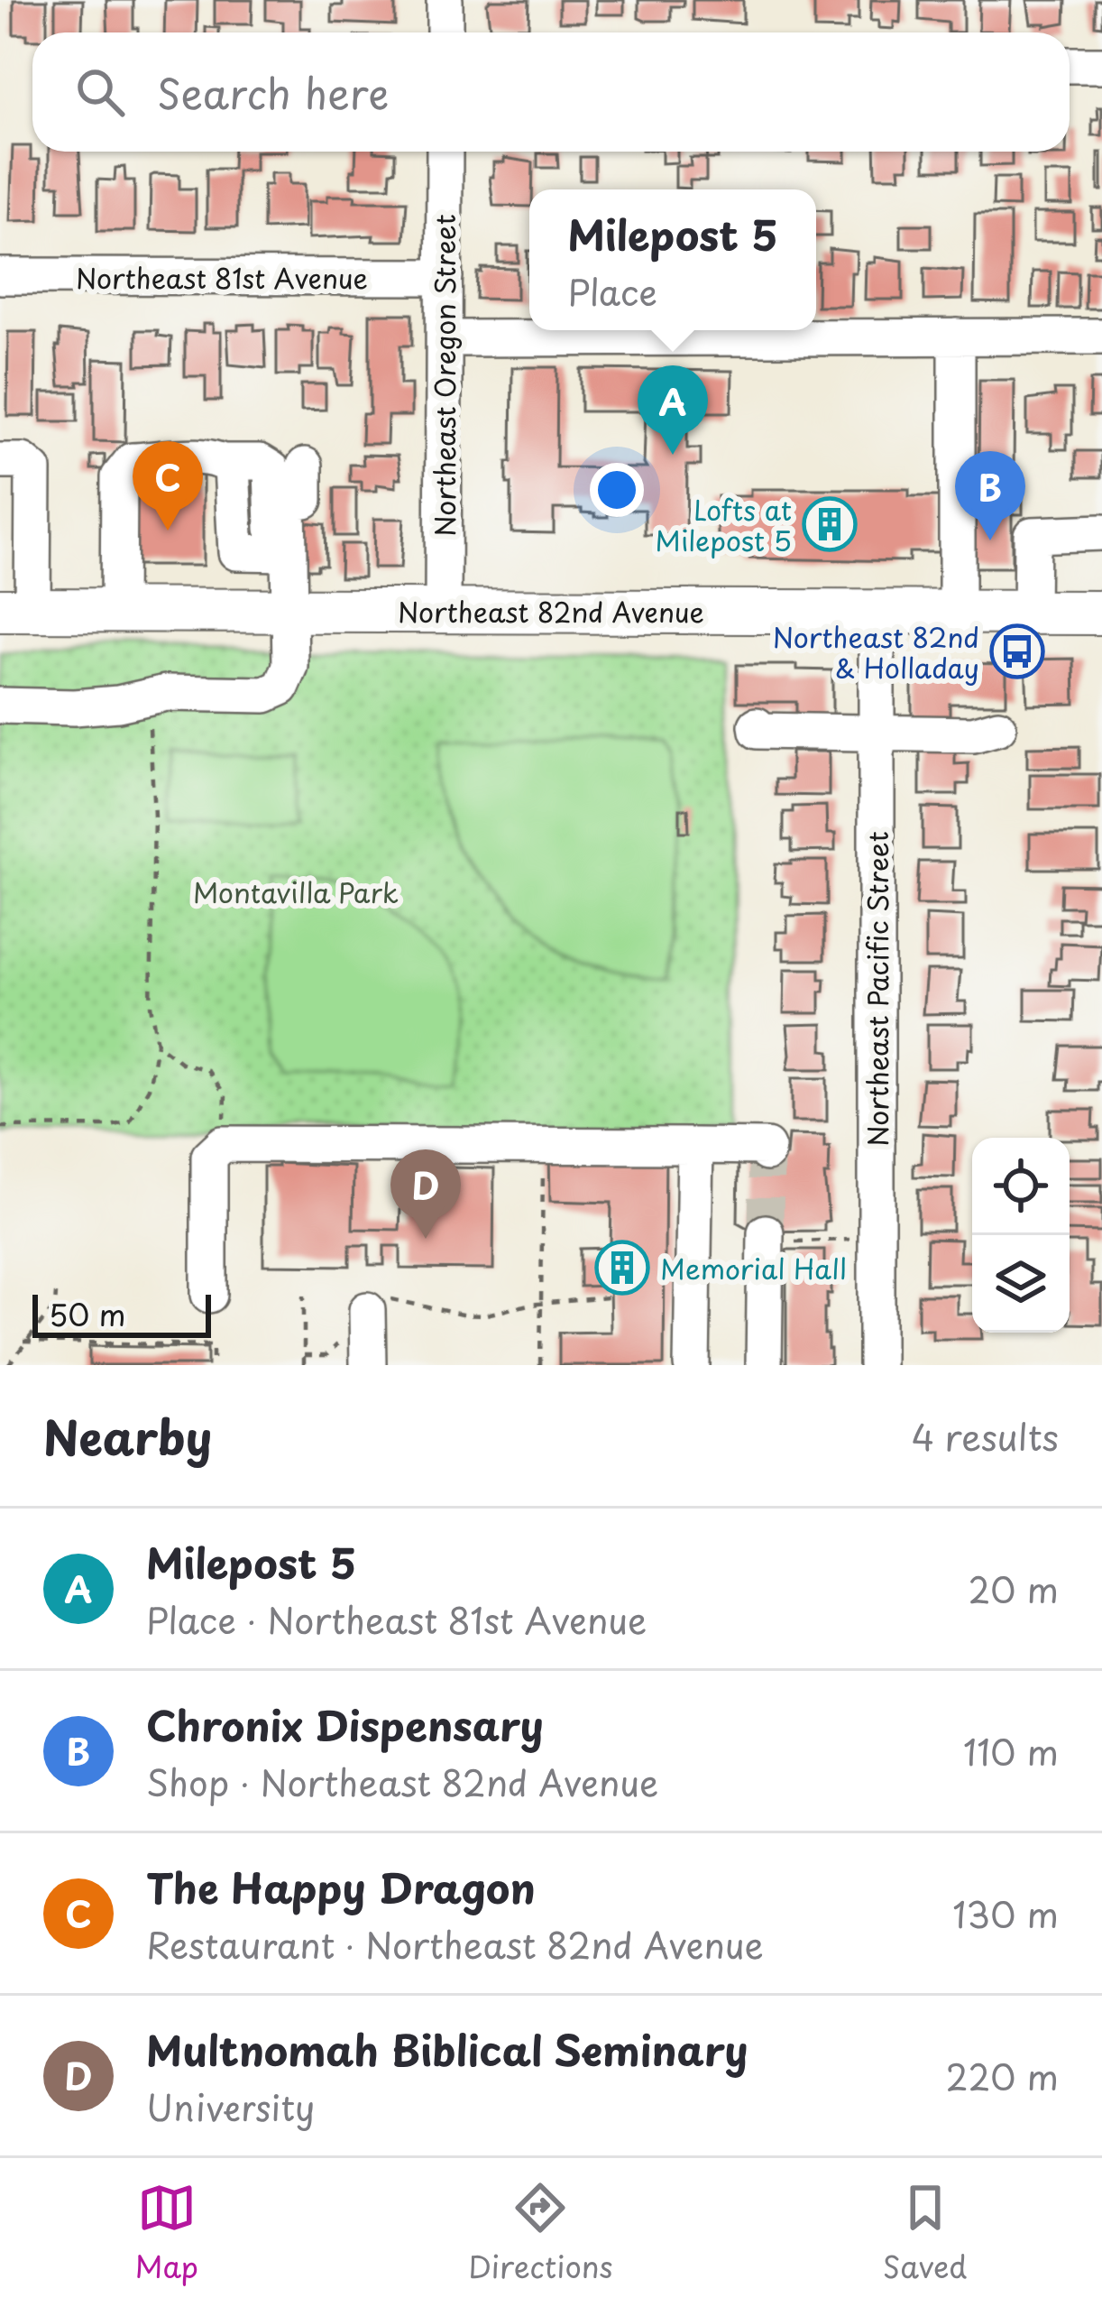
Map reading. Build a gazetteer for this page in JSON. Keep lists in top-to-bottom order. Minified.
{"streets":{"main road":["Northeast 82nd Avenue"],"street":["Northeast 81st Avenue","Northeast Oregon Street","Northeast Pacific Street"]},"crossings":[["Northeast 81st Avenue","Northeast Oregon Street"],["Northeast Oregon Street","Northeast 82nd Avenue"],["Northeast 82nd Avenue","Northeast Pacific Street"]],"parks":["Montavilla Park"],"places":{"building":["Lofts at Milepost 5","Memorial Hall"],"bus stop":["Northeast 82nd & Holladay"]},"scale_bar":"50 m","page":{"search":"Search here","popup":["Milepost 5","Place"],"pins":["A","C","B","D"],"scale":"50 m","heading":["Nearby","4 results"],"list":[{"mark":"A","name":"Milepost 5","note":"Place · Northeast 81st Avenue","value":"20 m"},{"mark":"B","name":"Chronix Dispensary","note":"Shop · Northeast 82nd Avenue","value":"110 m"},{"mark":"C","name":"The Happy Dragon","note":"Restaurant · Northeast 82nd Avenue","value":"130 m"},{"mark":"D","name":"Multnomah Biblical Seminary","note":"University","value":"220 m"}],"nav":["Map","Directions","Saved"]}}
